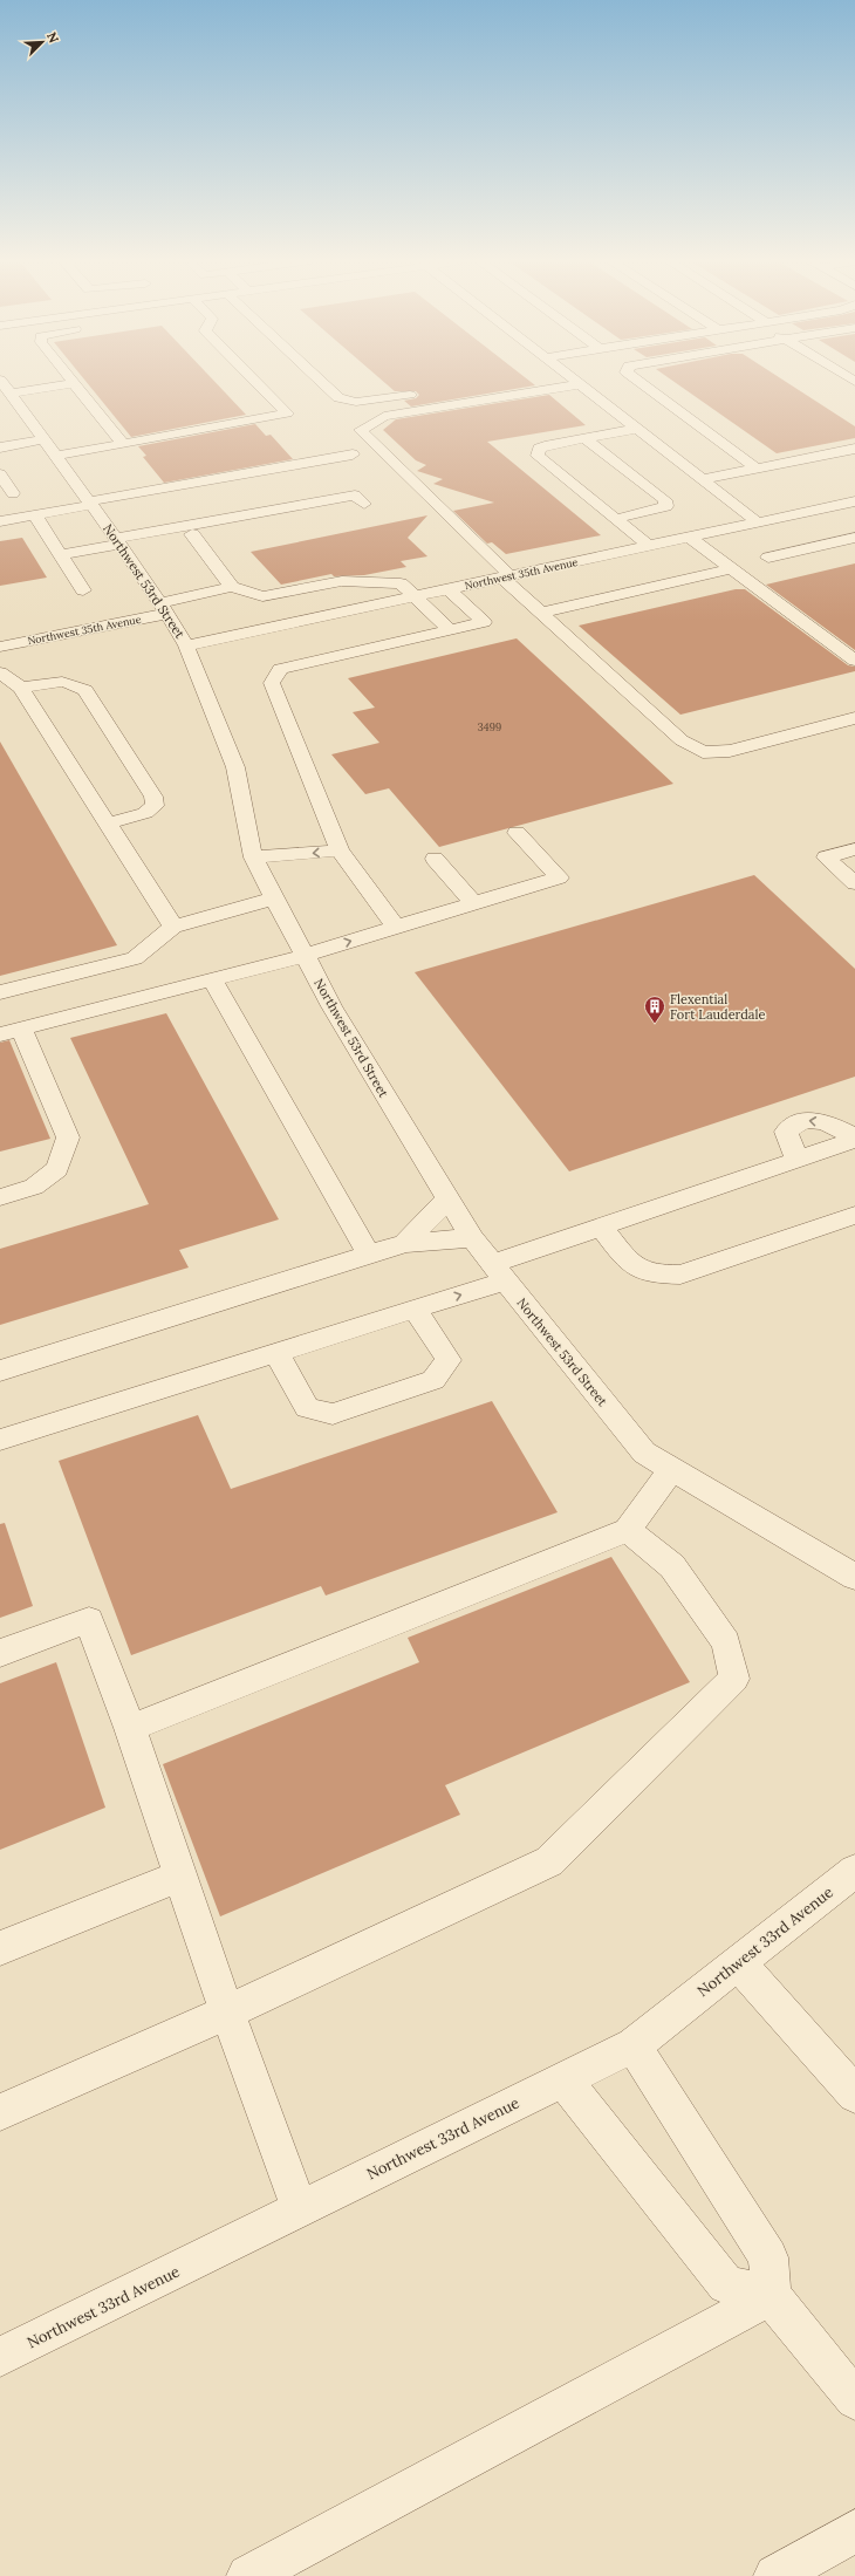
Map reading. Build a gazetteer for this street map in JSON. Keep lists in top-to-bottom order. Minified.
{"streets":{"street":["Northwest 35th Avenue","Northwest 53rd Street","Northwest 33rd Avenue"]},"crossings":[["Northwest 35th Avenue","Northwest 53rd Street"]],"places":{"building":["Flexential Fort Lauderdale"]},"house_numbers":["3499"],"north":"top right"}
